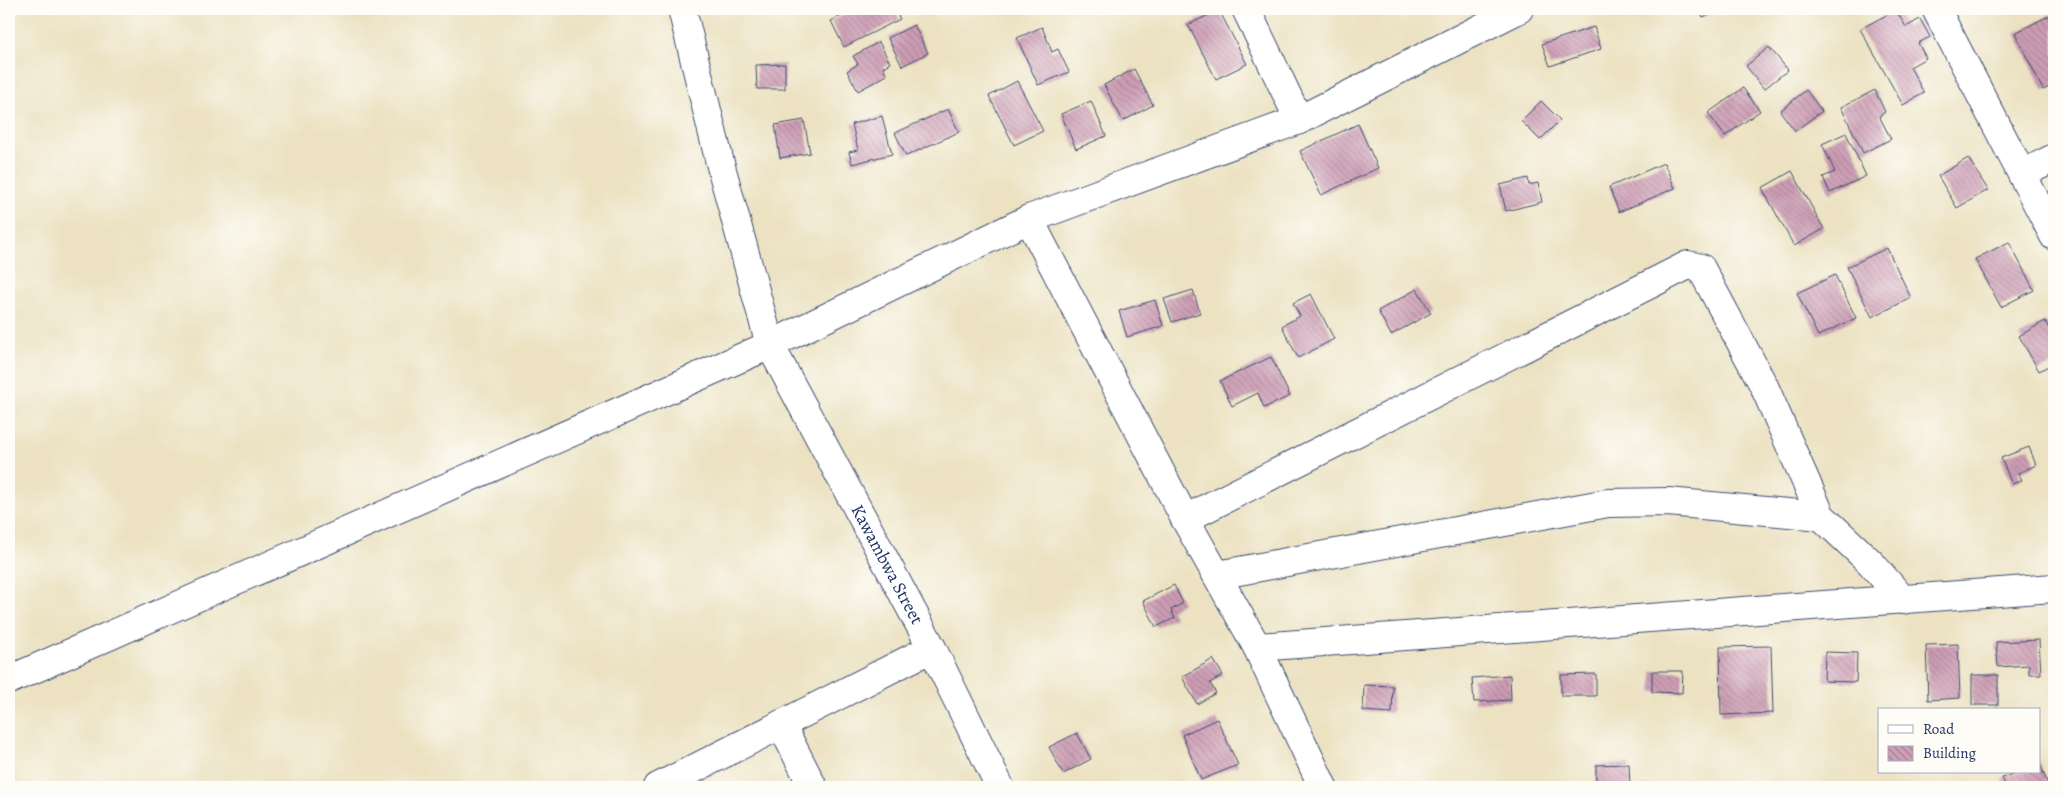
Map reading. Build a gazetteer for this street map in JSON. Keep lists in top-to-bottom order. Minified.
{"streets":{"street":["Kawambwa Street"]},"legend":["Road","Building"]}
